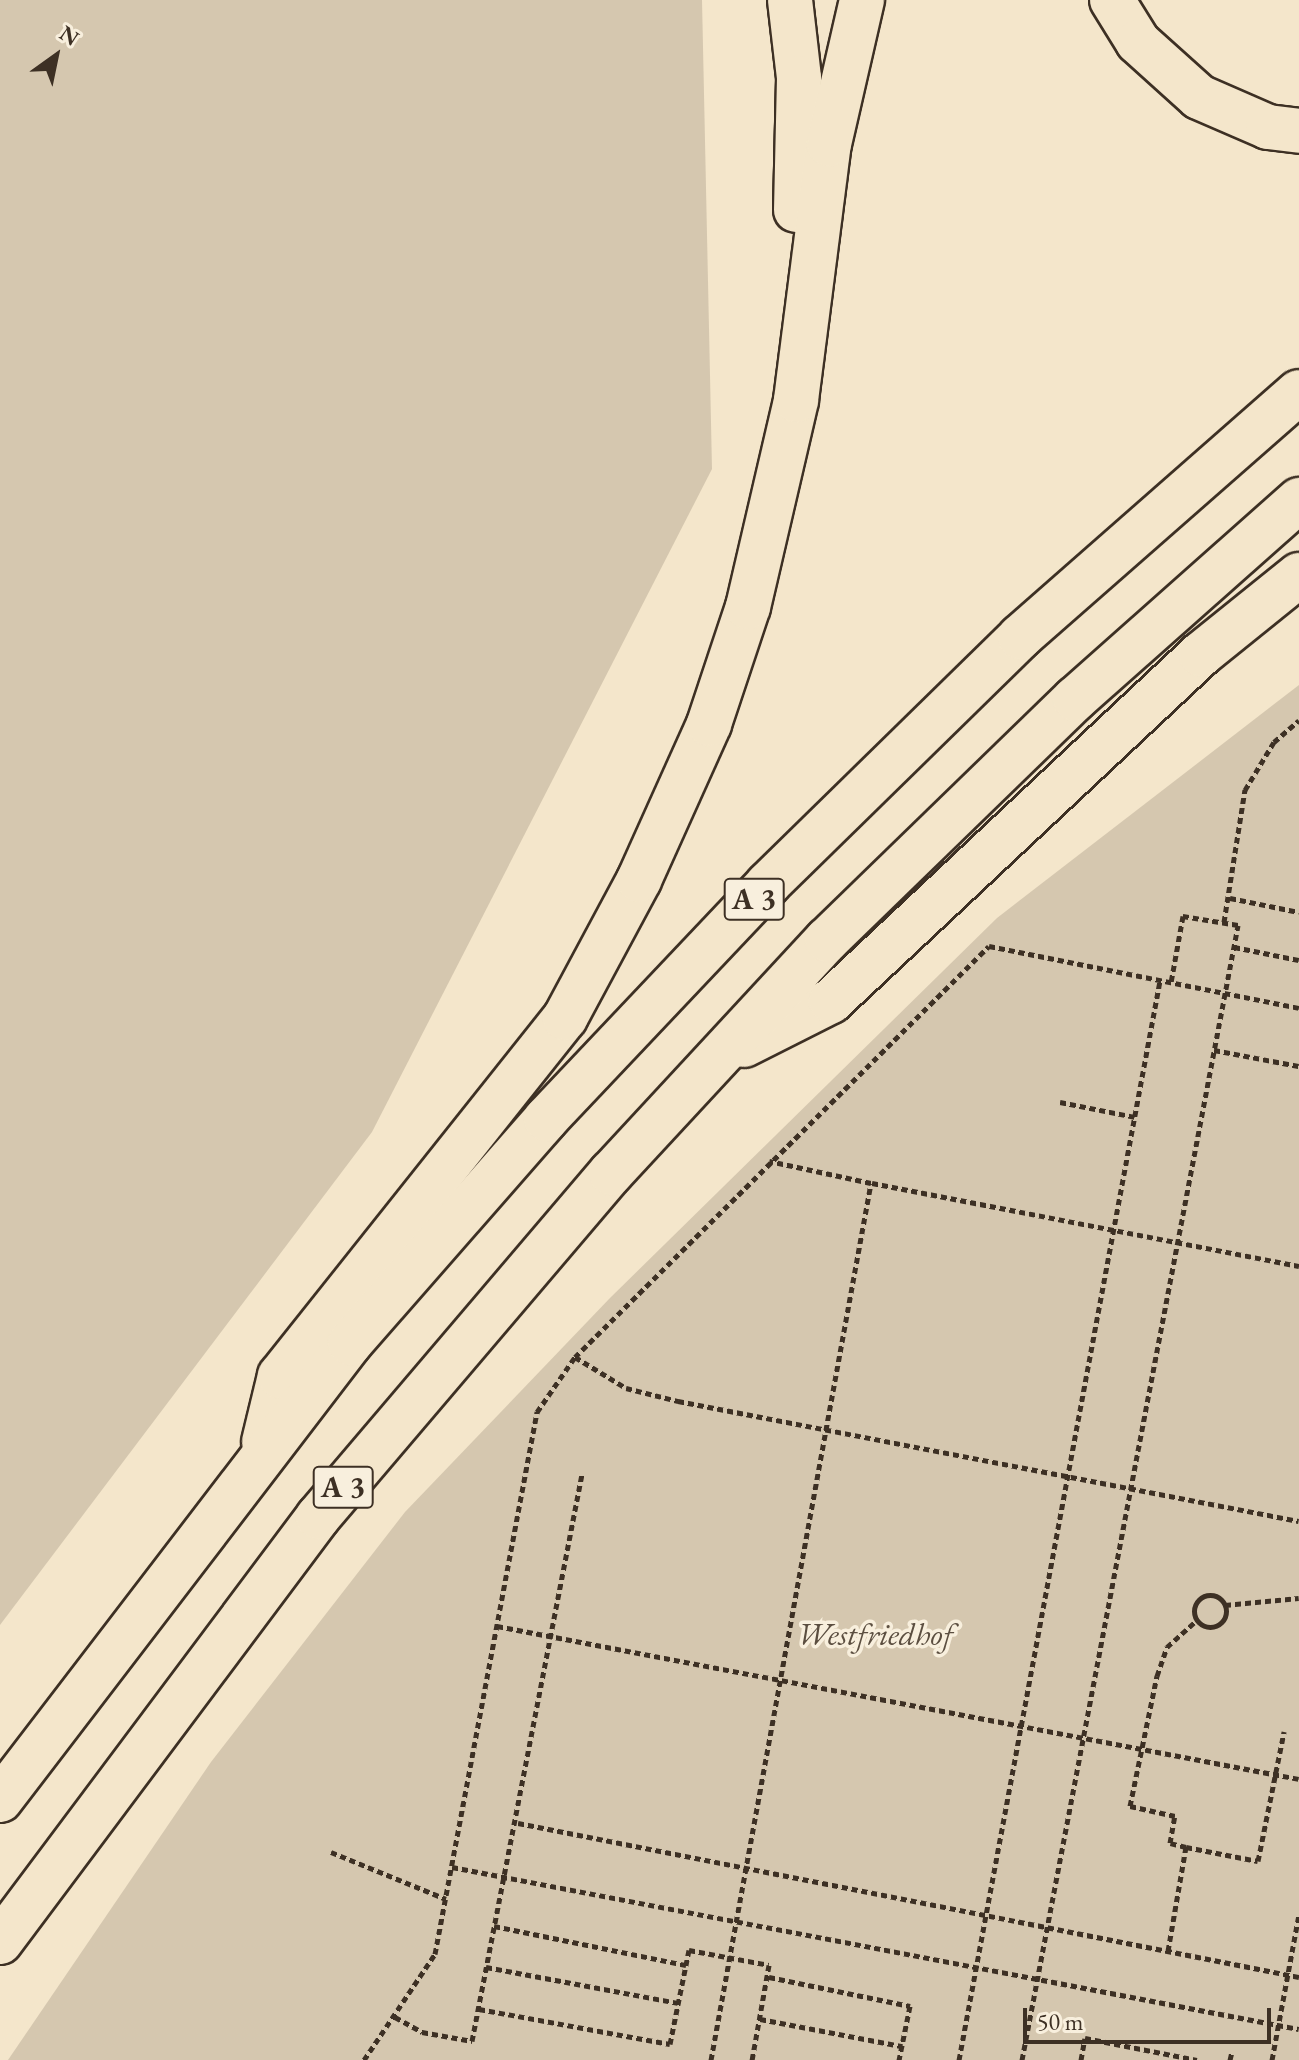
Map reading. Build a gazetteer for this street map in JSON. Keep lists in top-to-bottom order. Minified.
{"streets":{"highway":["A 3"]},"parks":["Westfriedhof"],"scale_bar":"50 m","north":"top right"}
